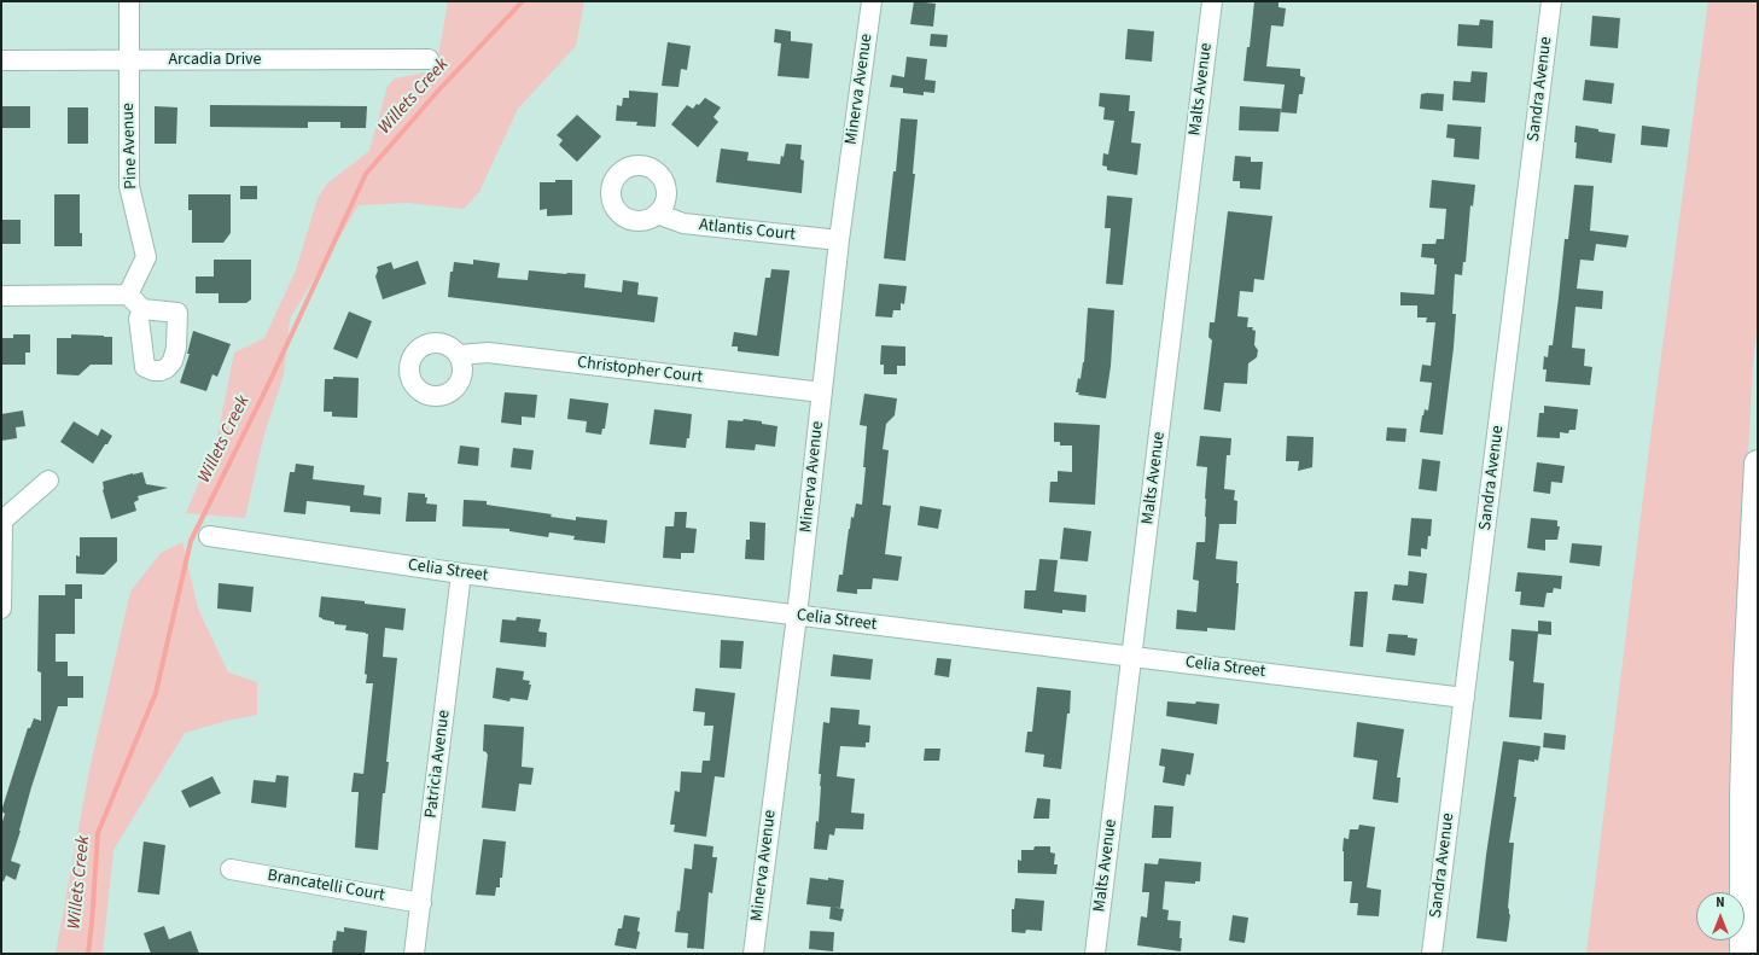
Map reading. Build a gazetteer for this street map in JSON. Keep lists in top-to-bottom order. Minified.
{"streets":{"street":["Arcadia Drive","Minerva Avenue","Malts Avenue","Sandra Avenue","Pine Avenue","Atlantis Court","Christopher Court","Celia Street","Patricia Avenue","Brancatelli Court"]},"crossings":[["Arcadia Drive","Pine Avenue"],["Minerva Avenue","Atlantis Court"],["Minerva Avenue","Christopher Court"],["Minerva Avenue","Celia Street"],["Malts Avenue","Celia Street"],["Sandra Avenue","Celia Street"],["Celia Street","Patricia Avenue"],["Patricia Avenue","Brancatelli Court"]],"water":["Willets Creek"],"north":"top"}
